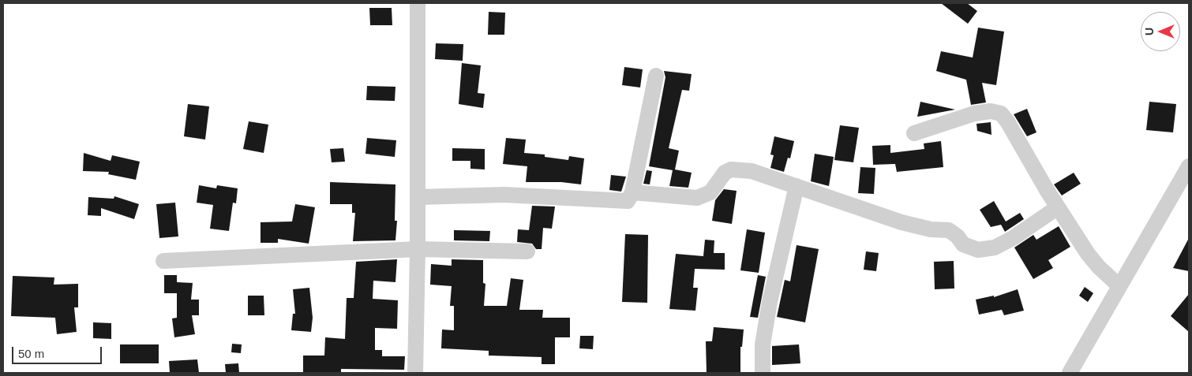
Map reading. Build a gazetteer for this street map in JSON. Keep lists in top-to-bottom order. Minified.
{"scale_bar":"50 m","north":"left"}
